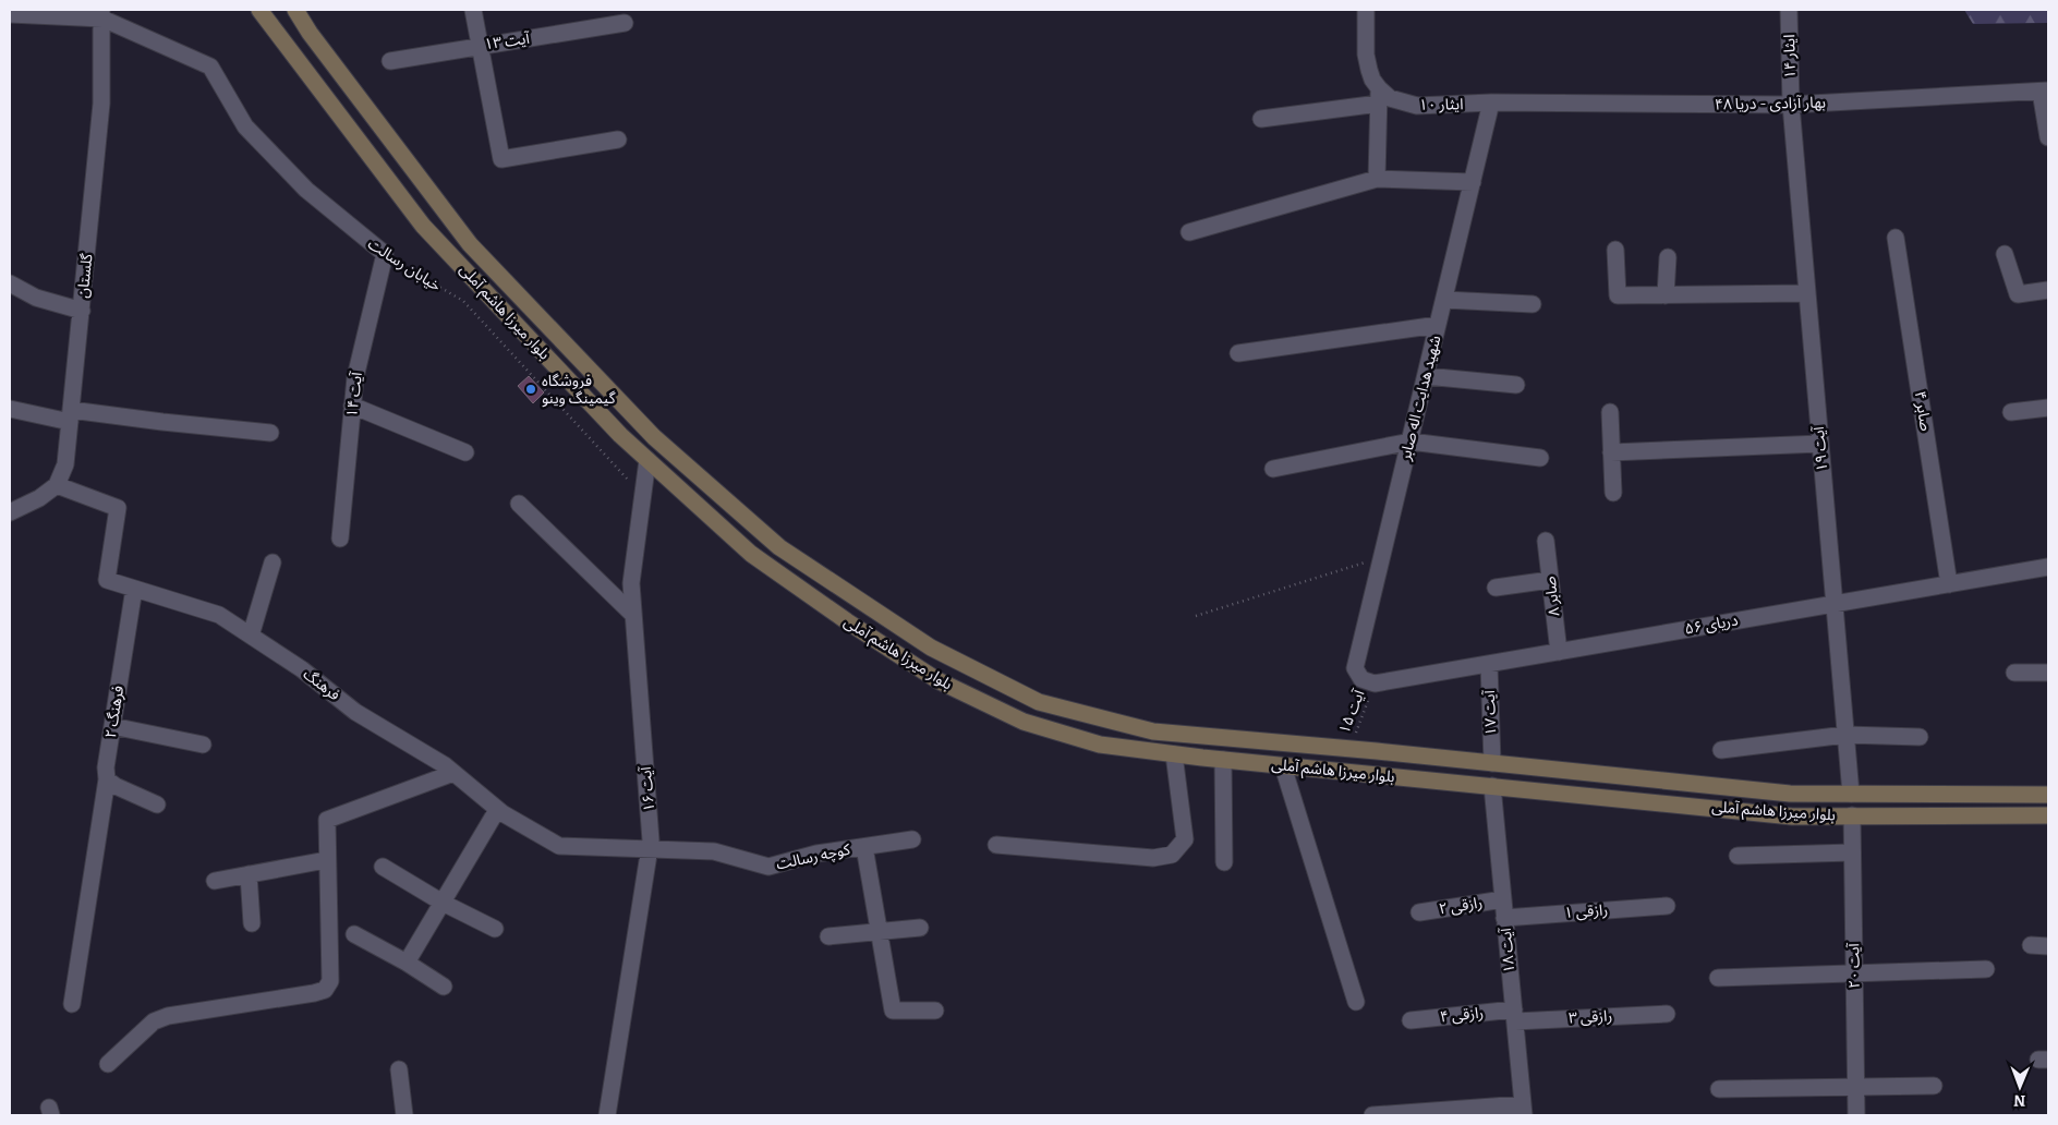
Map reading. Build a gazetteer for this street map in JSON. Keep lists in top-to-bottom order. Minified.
{"streets":{"main road":["بلوار میرزا هاشم آملی"],"street":["آیت ۱۳","ایثار ۱۴","بهار آزادی - دریا ۴۸","ایثار ۱۰","خیابان رسالت","گلستان","آيت ۱۴","شهید هدایت اله صابر","صابر ۴","آیت ۱۹","صابر ۸","دریای ۵۶","فرهنگ","فرهنگ ۲","آیت ۱۷","آیت ۱۶","کوچه رسالت","رازقی ۲","رازقی ۱","آیت ۱۸","آیت ۲۰","رازقی ۴","رازقی ۳"],"path":["آیت ۱۵"]},"crossings":[["ایثار ۱۴","بهار آزادی - دریا ۴۸"],["ایثار ۱۴","آیت ۱۹"],["بهار آزادی - دریا ۴۸","ایثار ۱۰"],["بهار آزادی - دریا ۴۸","شهید هدایت اله صابر"],["بهار آزادی - دریا ۴۸","آیت ۱۹"],["ایثار ۱۰","شهید هدایت اله صابر"],["خیابان رسالت","گلستان"],["خیابان رسالت","آيت ۱۴"],["خیابان رسالت","آیت ۱۶"],["گلستان","فرهنگ"],["بلوار میرزا هاشم آملی","آیت ۱۹"],["بلوار میرزا هاشم آملی","آیت ۱۵"],["بلوار میرزا هاشم آملی","آیت ۱۷"],["بلوار میرزا هاشم آملی","آیت ۱۶"],["بلوار میرزا هاشم آملی","آیت ۱۸"],["بلوار میرزا هاشم آملی","آیت ۲۰"],["شهید هدایت اله صابر","دریای ۵۶"],["شهید هدایت اله صابر","آیت ۱۵"],["صابر ۴","دریای ۵۶"],["آیت ۱۹","دریای ۵۶"],["صابر ۸","دریای ۵۶"],["دریای ۵۶","آیت ۱۵"],["دریای ۵۶","آیت ۱۷"],["فرهنگ","فرهنگ ۲"],["فرهنگ","آیت ۱۶"],["فرهنگ","کوچه رسالت"],["آیت ۱۶","کوچه رسالت"],["رازقی ۲","آیت ۱۸"],["رازقی ۱","آیت ۱۸"],["آیت ۱۸","رازقی ۴"],["آیت ۱۸","رازقی ۳"],["رازقی ۴","رازقی ۳"]],"places":["فروشگاه گیمینگ وینو"],"north":"bottom"}
